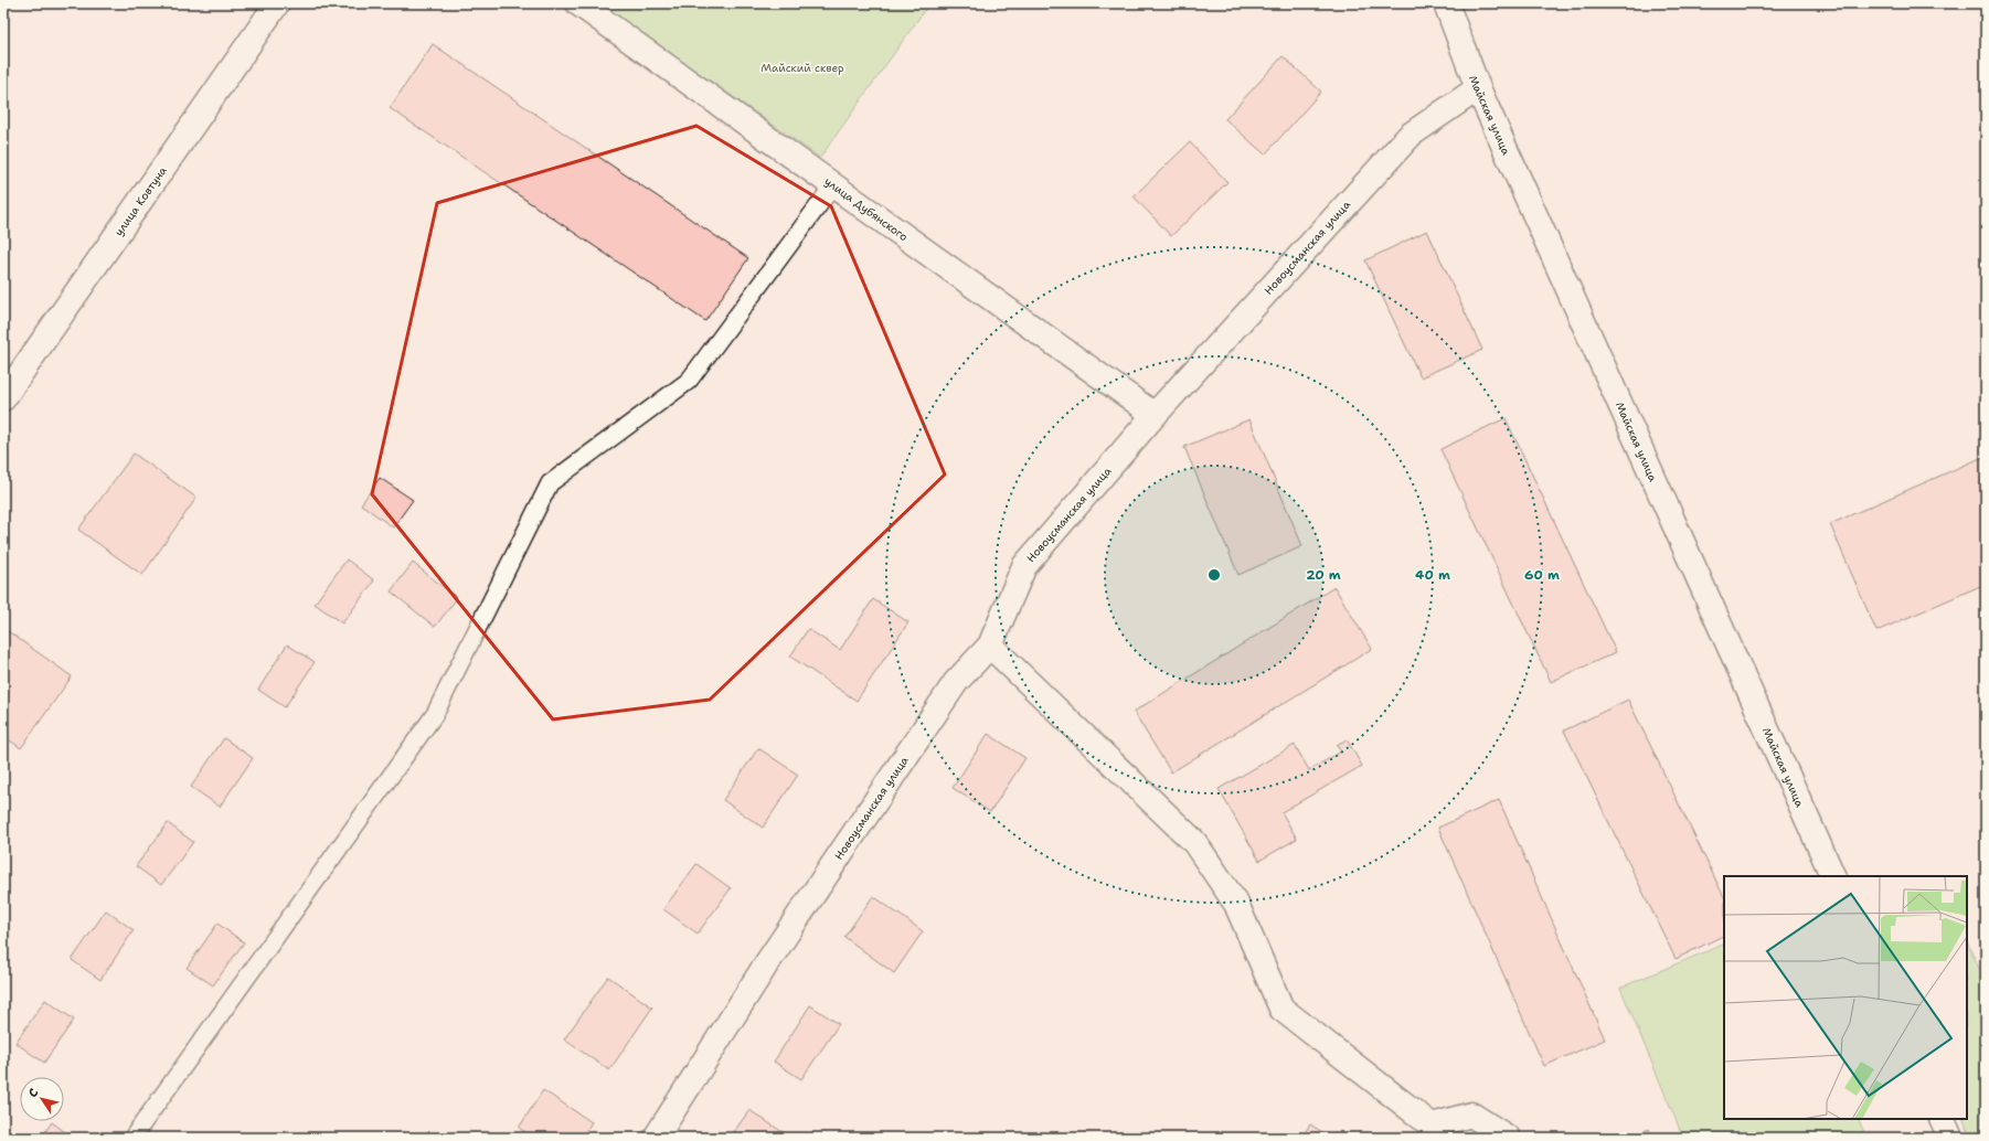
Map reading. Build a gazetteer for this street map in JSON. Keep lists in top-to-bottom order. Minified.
{"streets":{"street":["Майская улица","улица Ковтуна","улица Дубянского","Новоусманская улица"]},"crossings":[["Майская улица","Новоусманская улица"],["улица Дубянского","Новоусманская улица"]],"parks":["Майский сквер"],"north":"top left","rings":["20 m","40 m","60 m"]}
